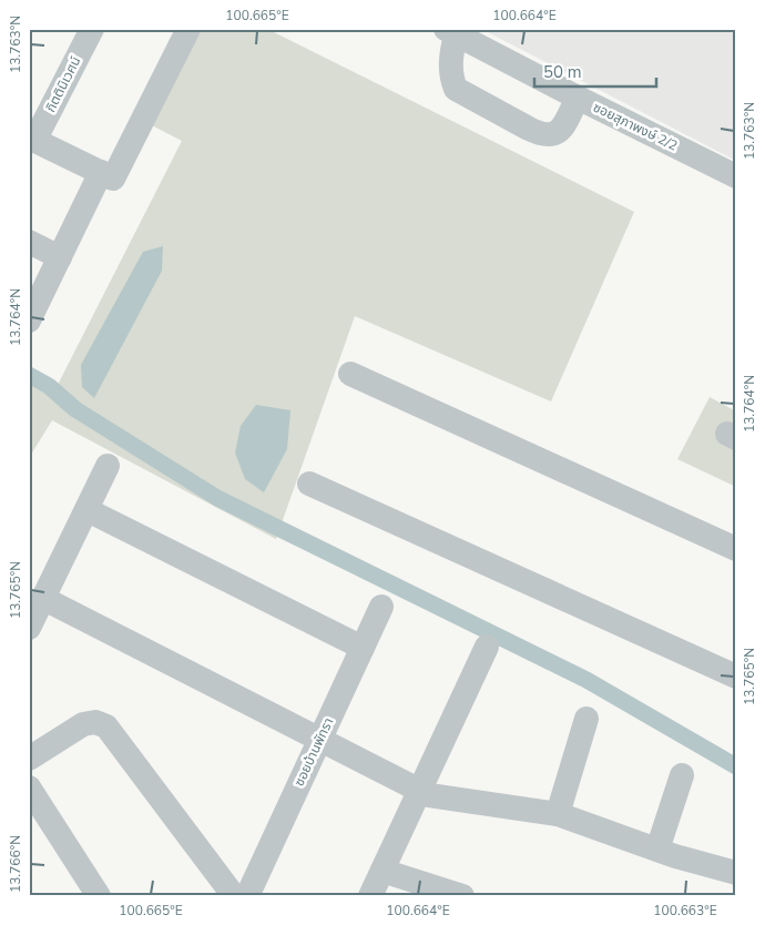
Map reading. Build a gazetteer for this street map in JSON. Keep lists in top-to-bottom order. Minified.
{"streets":{"street":["กิตตินิเวศน์","ซอยสุภาพงษ์ 2/2","ซอยบ้านพัทรา"]},"scale_bar":"50 m","coordinates":["100.665°E","100.664°E","13.763°N","13.764°N","13.765°N","13.766°N","100.663°E"]}
